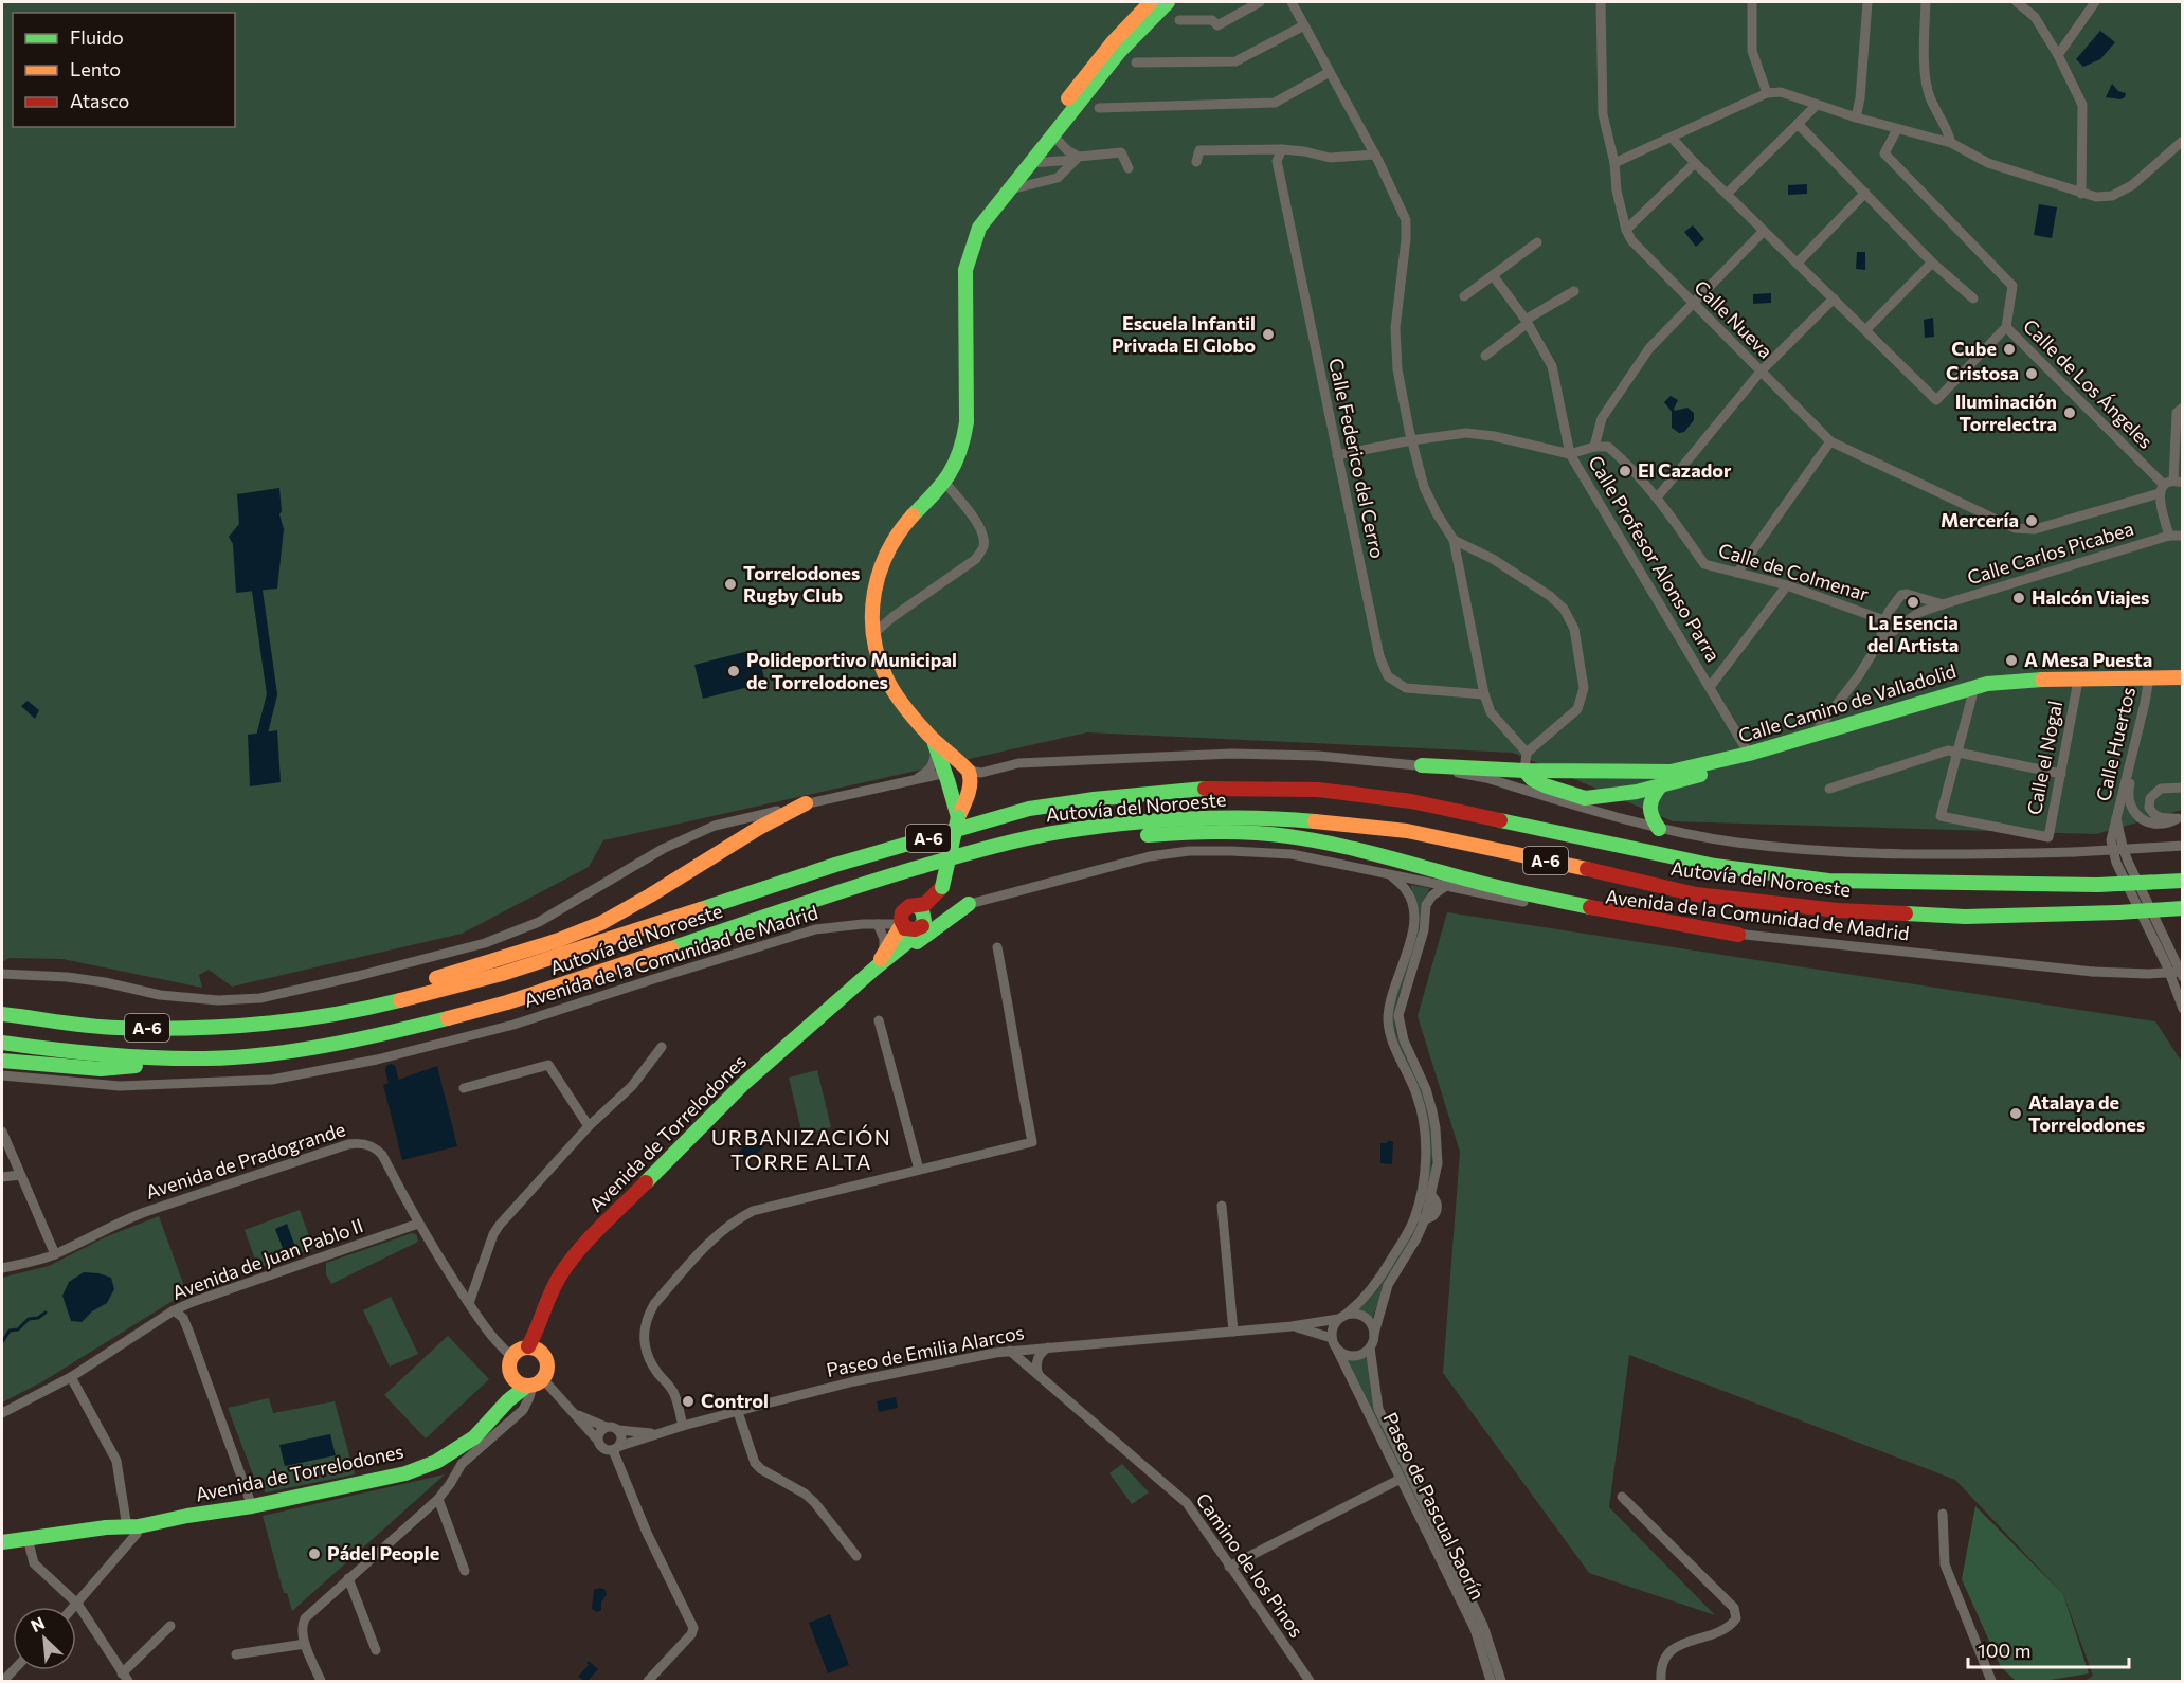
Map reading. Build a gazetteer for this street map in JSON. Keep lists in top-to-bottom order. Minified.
{"streets":{"main road":["Calle Camino de Valladolid","Autovía del Noroeste","A-6","Avenida de Torrelodones"],"street":["Calle Nueva","Calle de Los Ángeles","Calle Federico del Cerro","Calle Carlos Picabea","Calle Profesor Alonso Parra","Calle de Colmenar","Calle Huertos","Calle el Nogal","Avenida de la Comunidad de Madrid","Avenida de Pradogrande","Avenida de Juan Pablo II","Paseo de Emilia Alarcos","Paseo de Pascual Saorín","Camino de los Pinos"]},"crossings":[["Calle Nueva","Calle de Los Ángeles"],["Calle Profesor Alonso Parra","Calle Camino de Valladolid"],["Calle Camino de Valladolid","Calle Huertos"],["Calle Camino de Valladolid","Calle el Nogal"],["Avenida de la Comunidad de Madrid","Avenida de Torrelodones"],["Avenida de Torrelodones","Avenida de Pradogrande"],["Avenida de Pradogrande","Avenida de Juan Pablo II"],["Paseo de Emilia Alarcos","Paseo de Pascual Saorín"],["Paseo de Emilia Alarcos","Camino de los Pinos"]],"districts":["URBANIZACIÓN TORRE ALTA"],"places":["Escuela Infantil Privada El Globo","Cube","Cristosa","Iluminación Torrelectra","El Cazador","Mercería","Torrelodones Rugby Club","Halcón Viajes","La Esencia del Artista","A Mesa Puesta","Polideportivo Municipal de Torrelodones","Atalaya de Torrelodones","Control","Pádel People"],"legend":["Fluido","Lento","Atasco"],"scale_bar":"100 m","north":"top left"}
